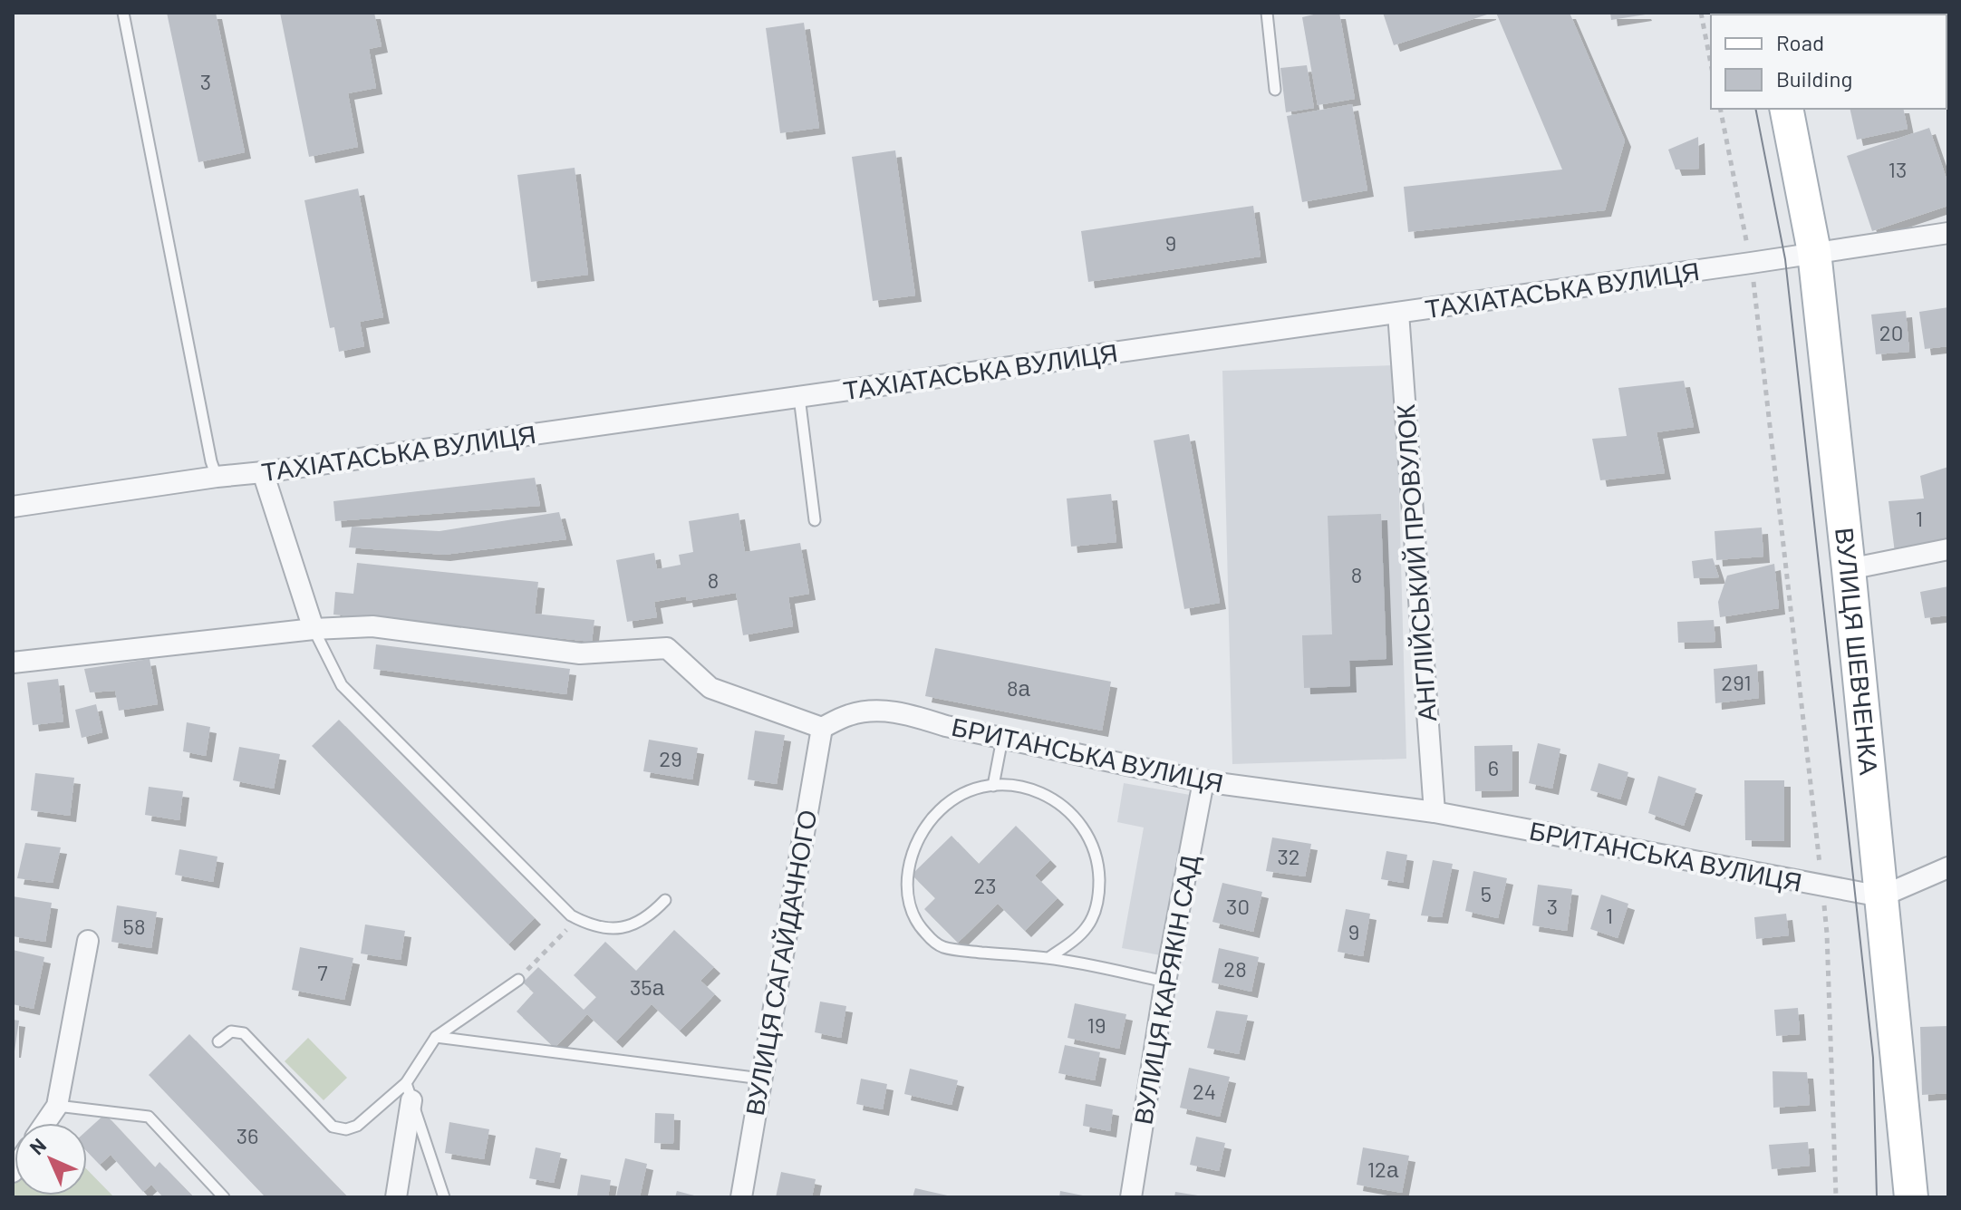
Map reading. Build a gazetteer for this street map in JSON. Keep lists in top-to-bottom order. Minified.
{"streets":{"main road":["ВУЛИЦЯ ШЕВЧЕНКА"],"street":["ТАХІАТАСЬКА ВУЛИЦЯ","АНГЛІЙСЬКИЙ ПРОВУЛОК","БРИТАНСЬКА ВУЛИЦЯ","ВУЛИЦЯ САГАЙДАЧНОГО","ВУЛИЦЯ КАРЯКІН САД"]},"crossings":[["ТАХІАТАСЬКА ВУЛИЦЯ","АНГЛІЙСЬКИЙ ПРОВУЛОК"],["ТАХІАТАСЬКА ВУЛИЦЯ","ВУЛИЦЯ ШЕВЧЕНКА"],["АНГЛІЙСЬКИЙ ПРОВУЛОК","БРИТАНСЬКА ВУЛИЦЯ"],["ВУЛИЦЯ ШЕВЧЕНКА","БРИТАНСЬКА ВУЛИЦЯ"],["БРИТАНСЬКА ВУЛИЦЯ","ВУЛИЦЯ САГАЙДАЧНОГО"],["БРИТАНСЬКА ВУЛИЦЯ","ВУЛИЦЯ КАРЯКІН САД"]],"house_numbers":["3","13","9","20","1","8","8","291","8а","29","6","32","23","5","30","3","1","58","9","28","7","35а","19","24","36","12а"],"legend":["Road","Building"],"north":"top left"}
